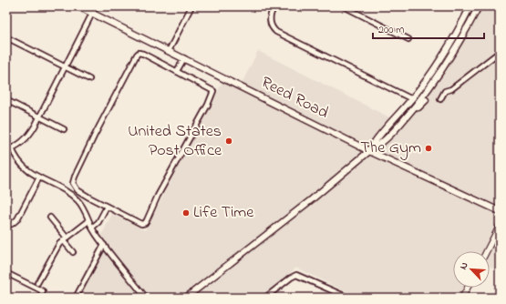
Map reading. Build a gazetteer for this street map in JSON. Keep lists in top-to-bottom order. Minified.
{"streets":{"main road":["Reed Road"]},"places":["United States Post Office","The Gym","Life Time"],"scale_bar":"200 m","north":"top left"}
